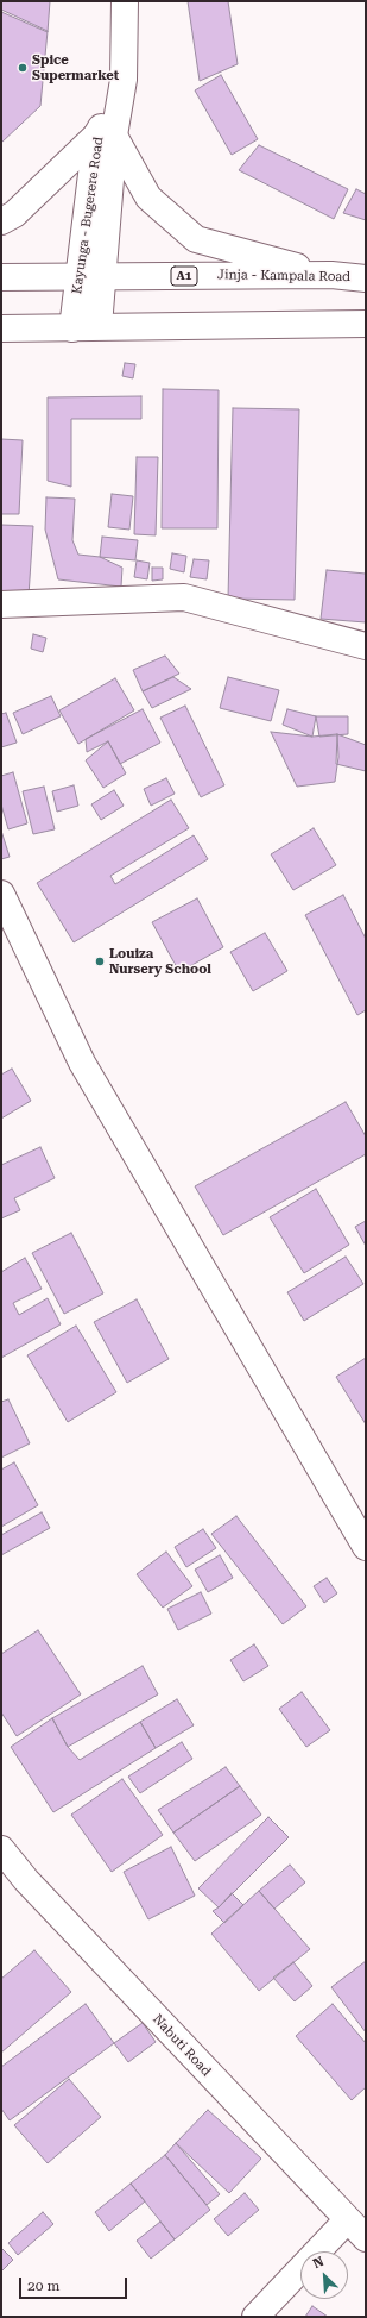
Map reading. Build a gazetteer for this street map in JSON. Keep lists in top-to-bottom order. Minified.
{"streets":{"main road":["Kayunga - Bugerere Road","A1","Jinja - Kampala Road","Nabuti Road"]},"crossings":[["Kayunga - Bugerere Road","Jinja - Kampala Road"]],"places":["Spice Supermarket","Louiza Nursery School"],"scale_bar":"20 m","north":"top left"}
